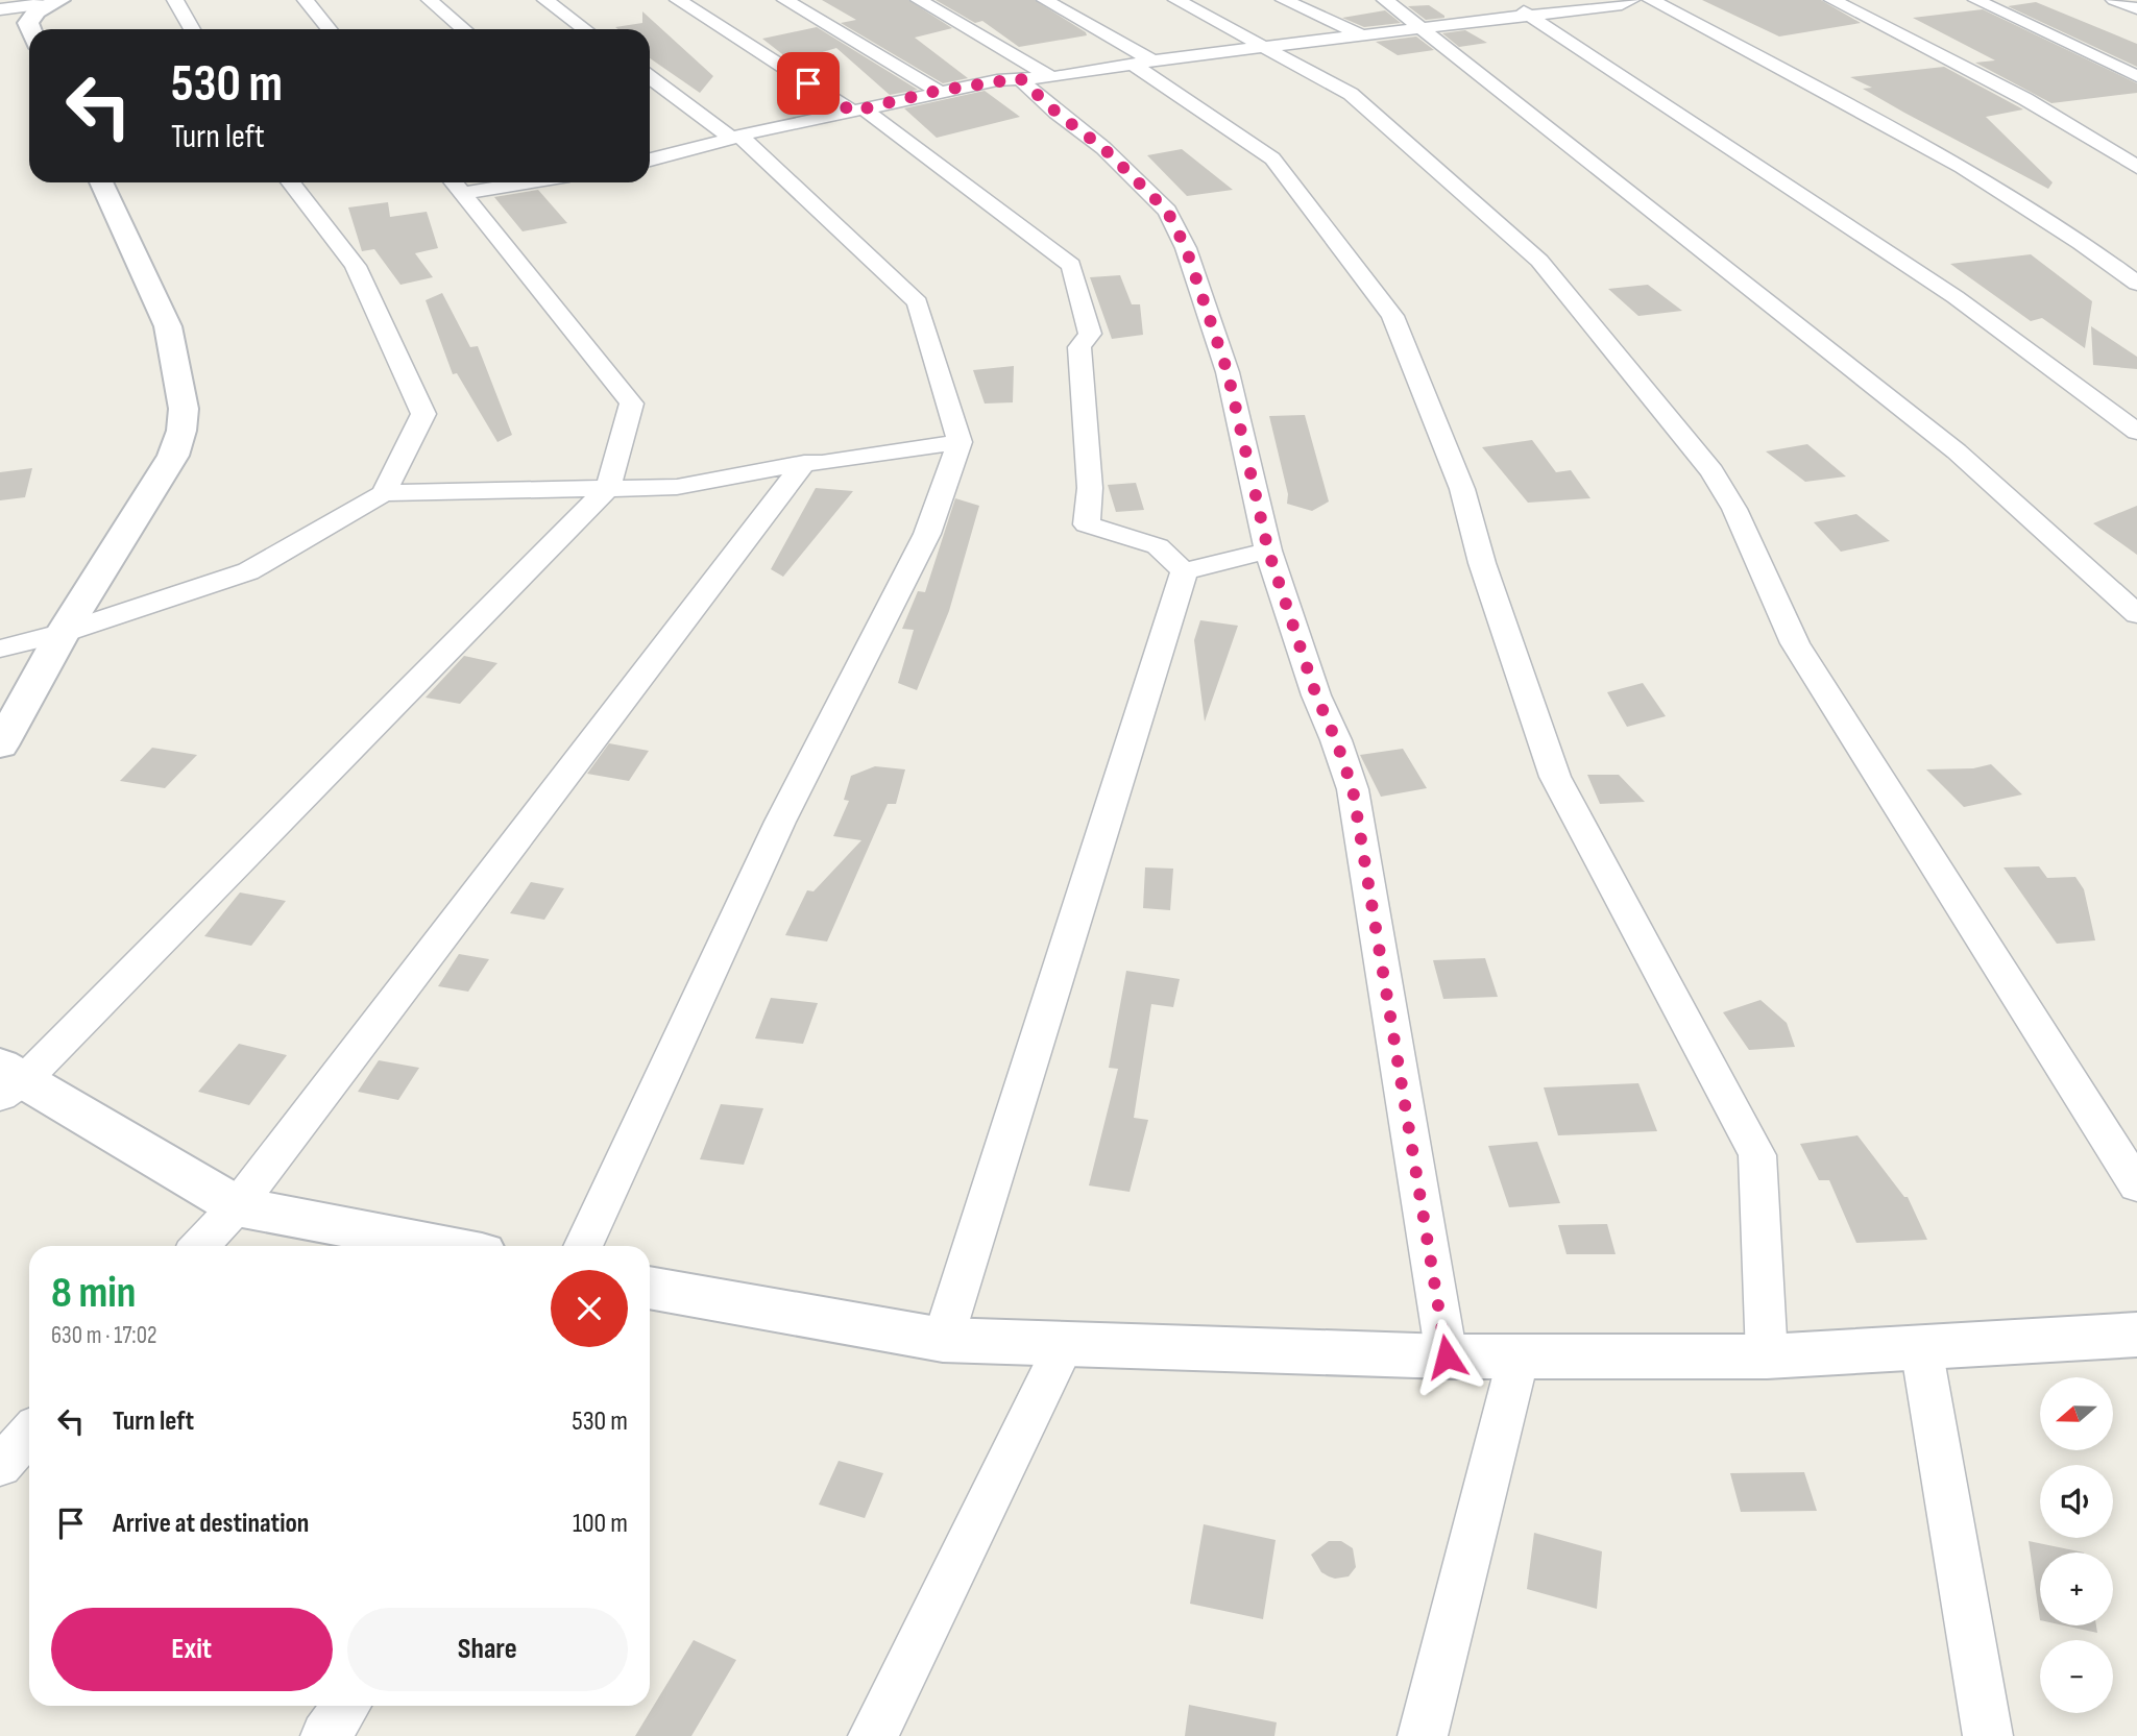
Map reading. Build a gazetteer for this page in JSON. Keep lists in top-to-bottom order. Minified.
{"north":"left","page":{"turn":["530 m","Turn left"],"heading":["8 min","630 m · 17:02"],"list":[{"name":"Turn left","value":"530 m"},{"name":"Arrive at destination","value":"100 m"}],"map_buttons":["+","−"],"buttons":["Exit","Share"]}}
